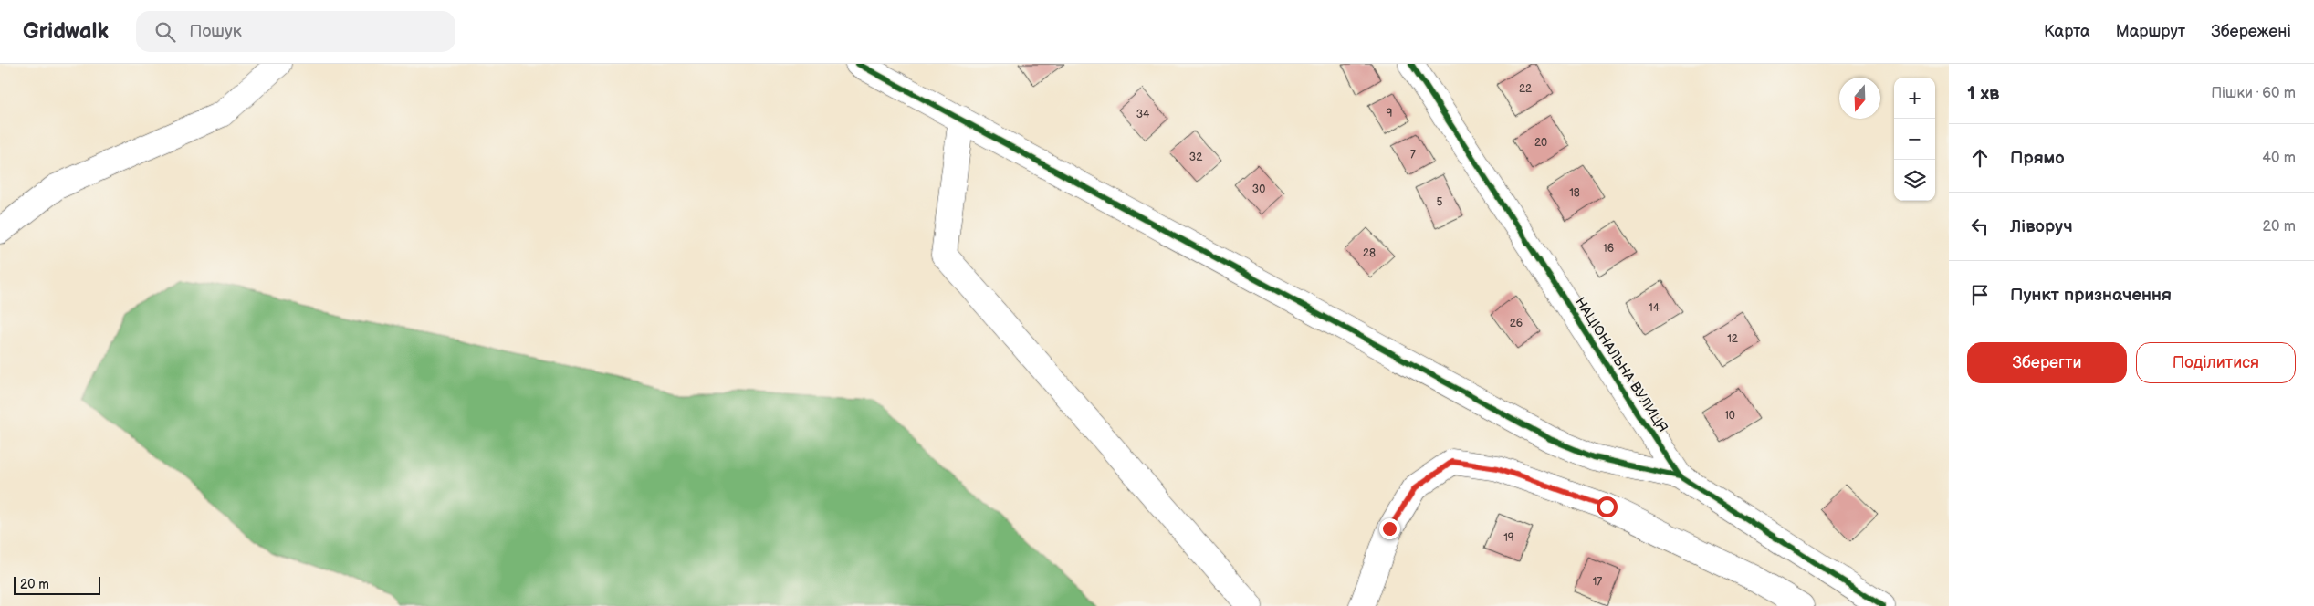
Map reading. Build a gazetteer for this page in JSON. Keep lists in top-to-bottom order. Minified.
{"streets":{"street":["НАЦІОНАЛЬНА ВУЛИЦЯ"]},"house_numbers":["22","9","34","20","7","32","30","18","5","16","28","14","26","12","10","19","17"],"scale_bar":"20 m","north":"bottom","page":{"header":"Gridwalk","search":"Пошук","nav":["Карта","Маршрут","Збережені"],"heading":["1 хв","Пішки · 60 m"],"map_buttons":["+","−"],"list":[["Прямо","40 m"],["Ліворуч","20 m"],"Пункт призначення"],"buttons":["Зберегти","Поділитися"],"scale":"20 m"}}
